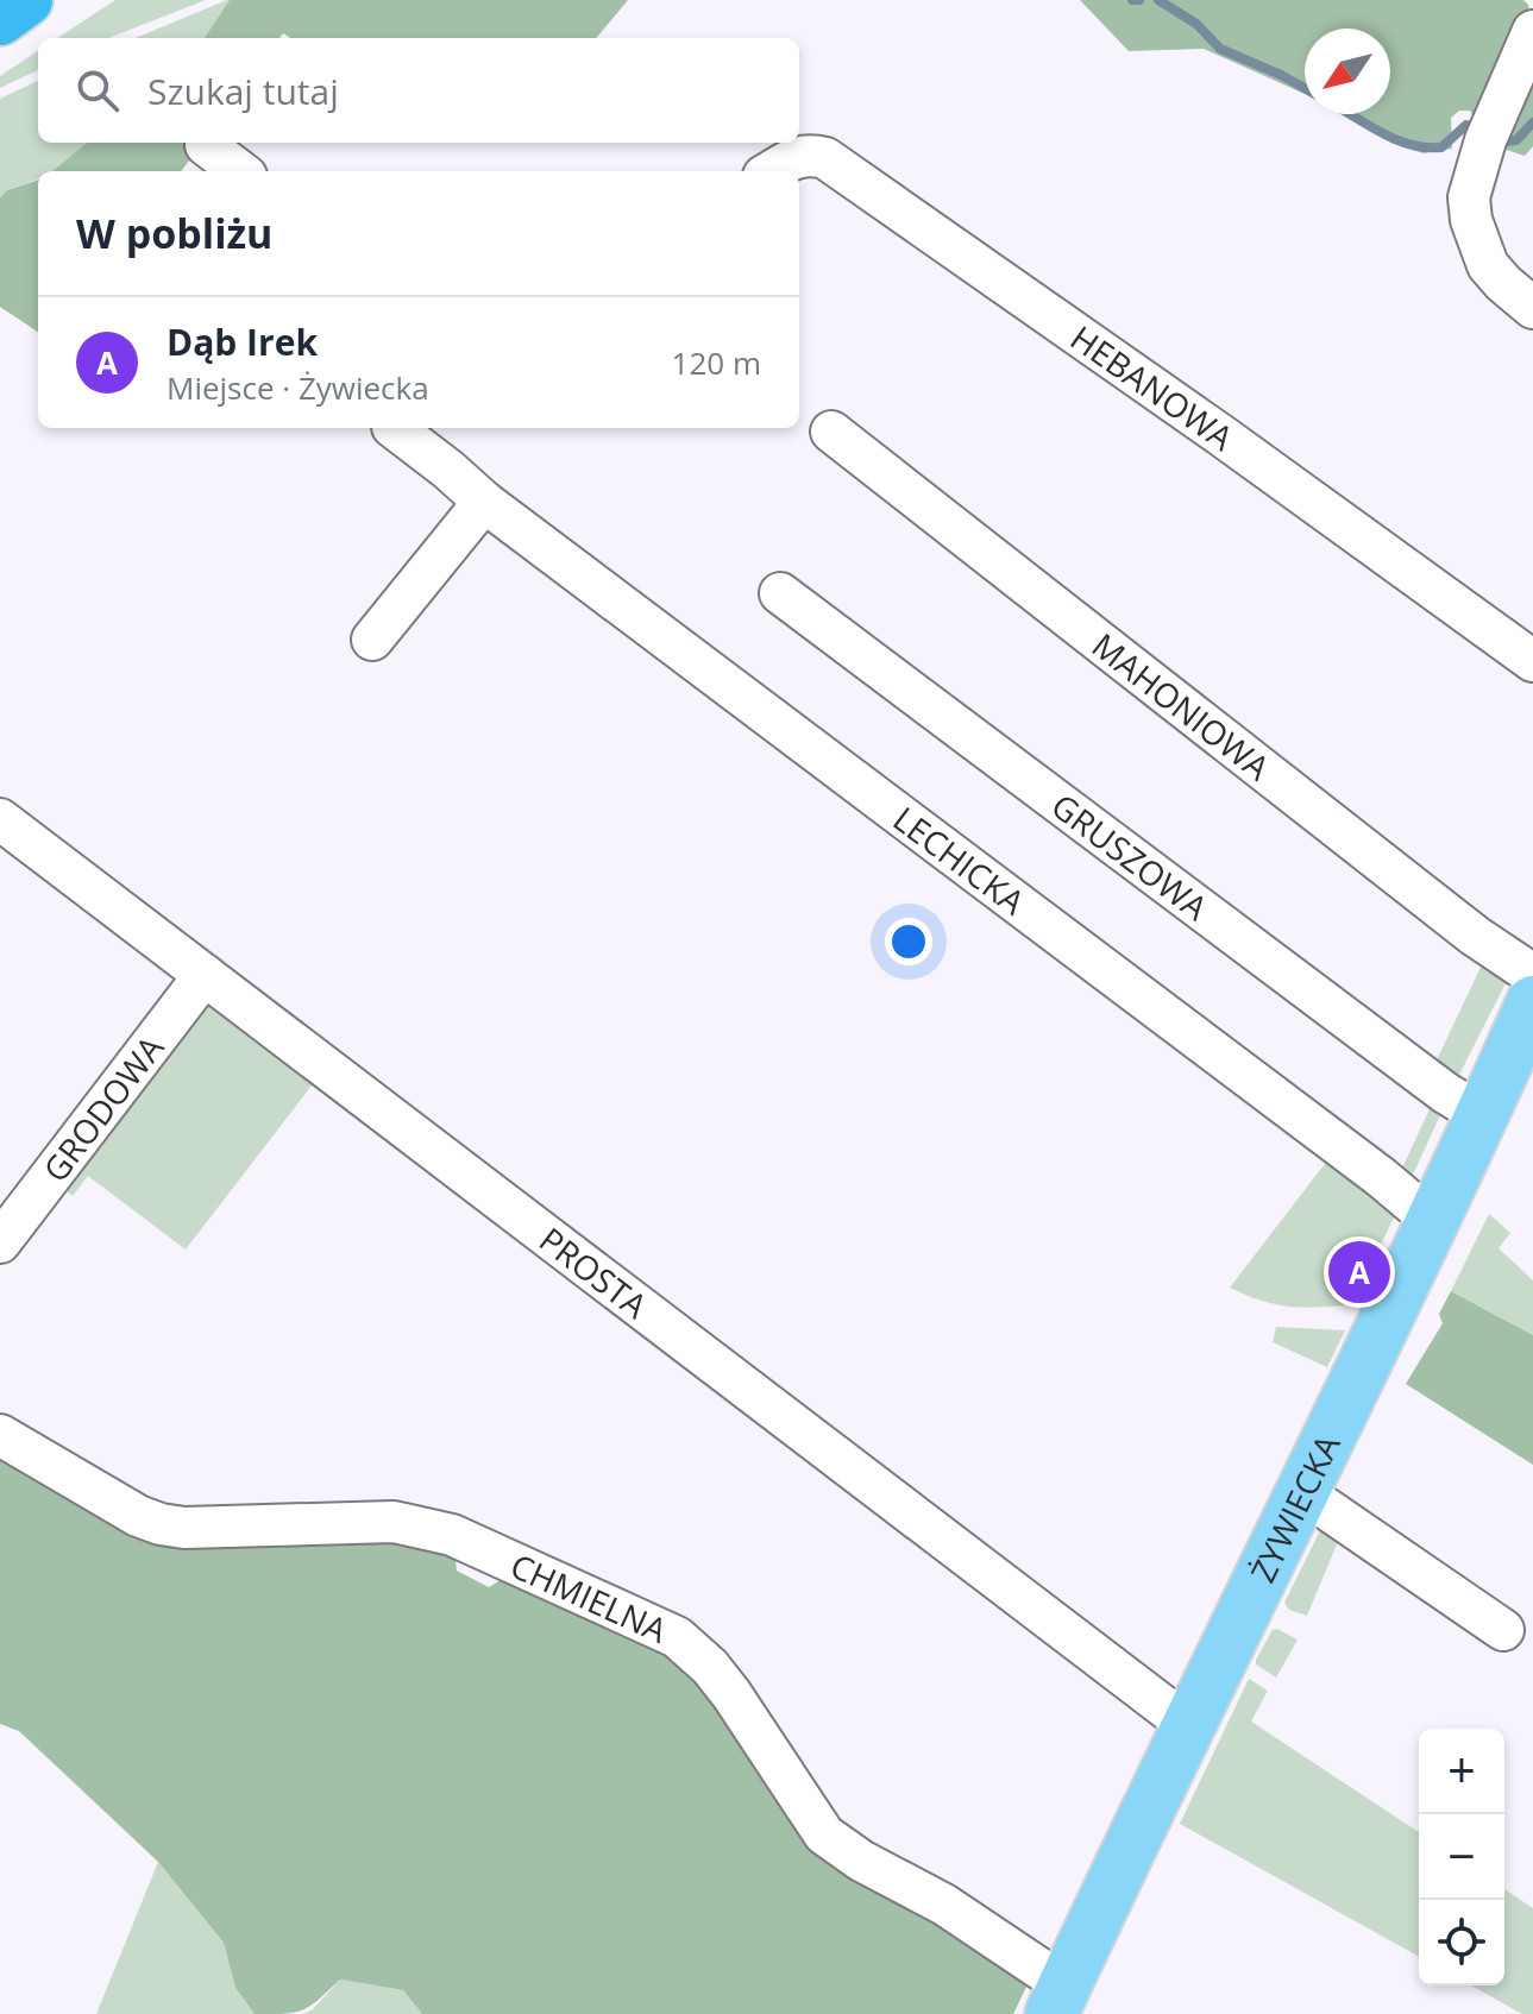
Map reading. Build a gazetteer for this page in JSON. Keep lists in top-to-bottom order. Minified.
{"streets":{"main road":["ŻYWIECKA"],"street":["HEBANOWA","MAHONIOWA","GRUSZOWA","LECHICKA","GRODOWA","PROSTA","CHMIELNA"]},"crossings":[["GRUSZOWA","ŻYWIECKA"],["LECHICKA","ŻYWIECKA"],["GRODOWA","PROSTA"],["PROSTA","ŻYWIECKA"],["ŻYWIECKA","CHMIELNA"]],"north":"bottom left","page":{"search":"Szukaj tutaj","heading":"W pobliżu","list":[{"mark":"A","name":"Dąb Irek","note":"Miejsce · Żywiecka","value":"120 m"}],"pins":"A","map_buttons":["+","−"]}}
